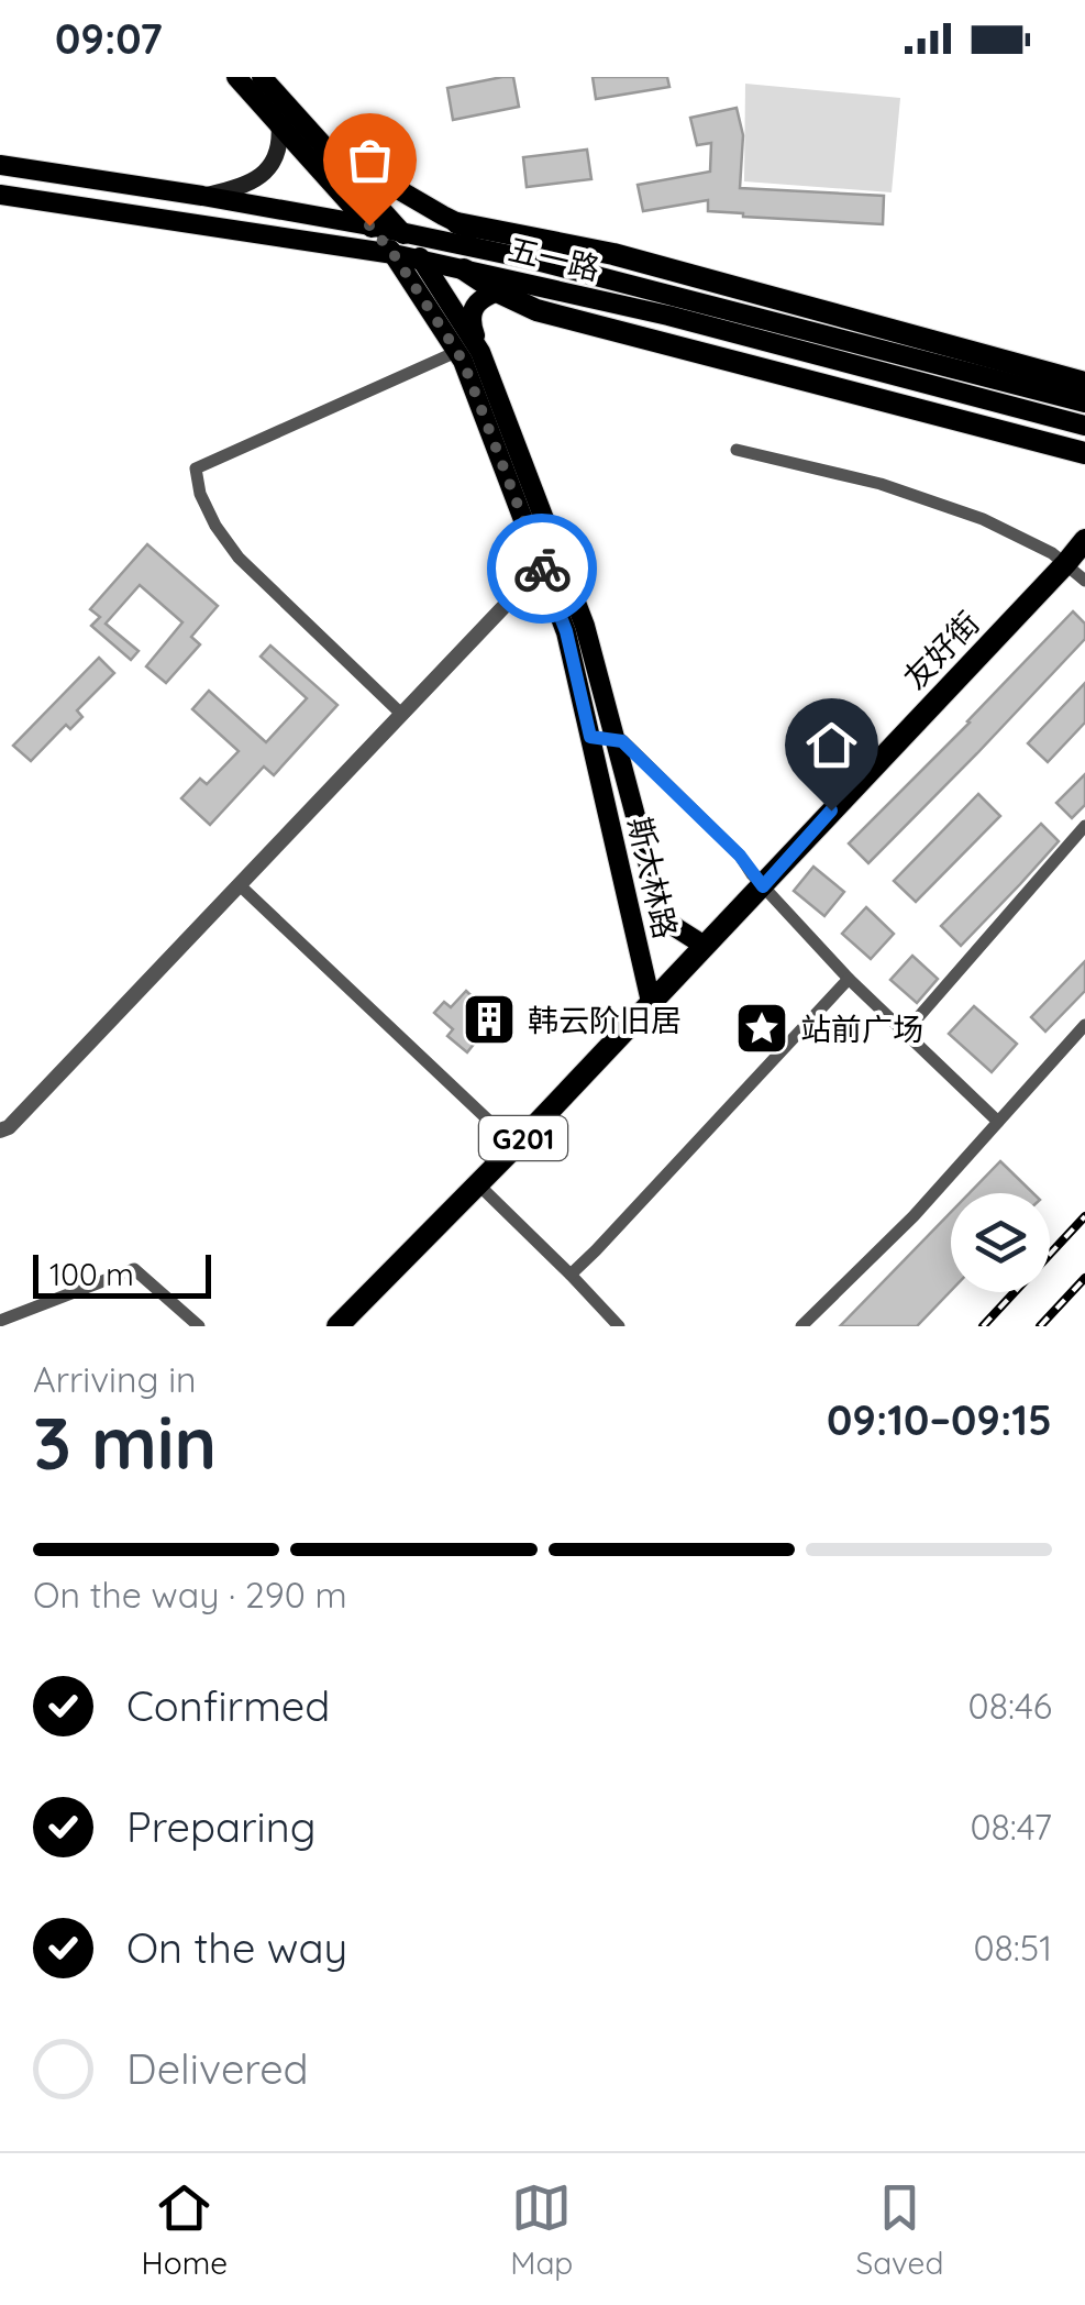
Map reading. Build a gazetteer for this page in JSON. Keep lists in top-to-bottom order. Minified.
{"streets":{"highway":["友好街","G201"],"main road":["五一路","斯大林路"]},"crossings":[["五一路","斯大林路"],["友好街","斯大林路"],["友好街","G201"],["斯大林路","G201"]],"places":{"building":["韩云阶旧居"],"place":["站前广场"]},"scale_bar":"100 m","page":{"status":"09:07","scale":"100 m","heading":["3 min","Arriving in","09:10–09:15"],"bar":"On the way · 290 m","list":[["Confirmed","08:46"],["Preparing","08:47"],["On the way","08:51"],"Delivered"],"tabs":["Home","Map","Saved"]}}
